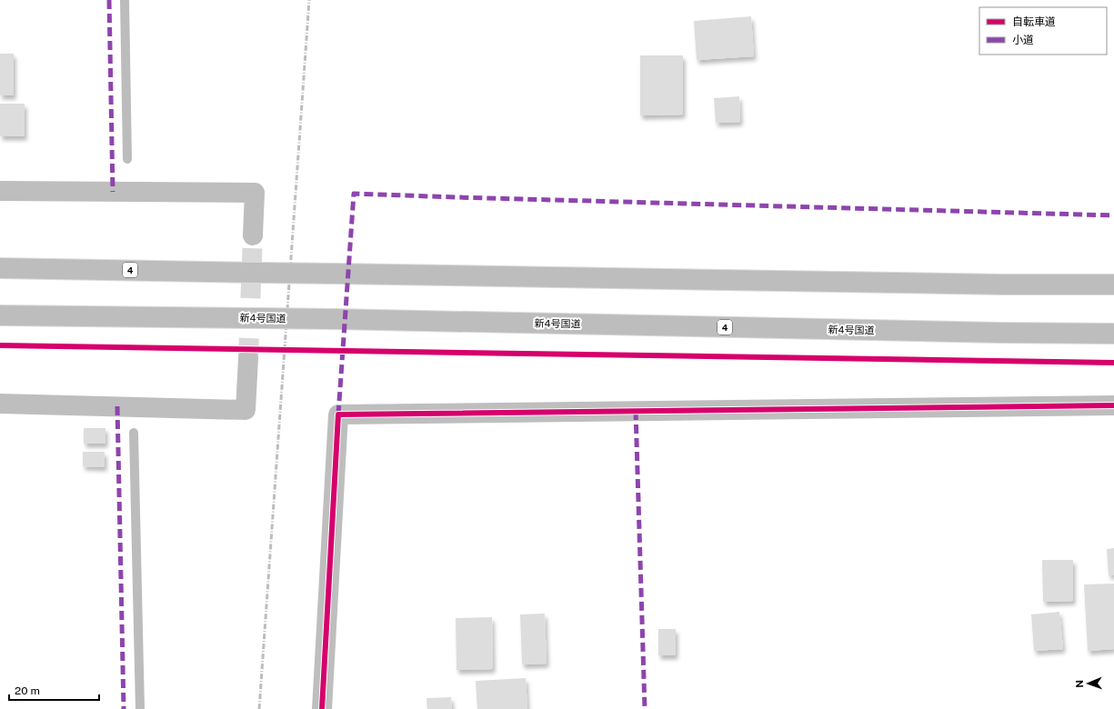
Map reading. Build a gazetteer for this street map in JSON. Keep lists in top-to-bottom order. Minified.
{"streets":{"highway":["4","新4号国道"]},"legend":["自転車道","小道"],"scale_bar":"20 m","north":"left"}
